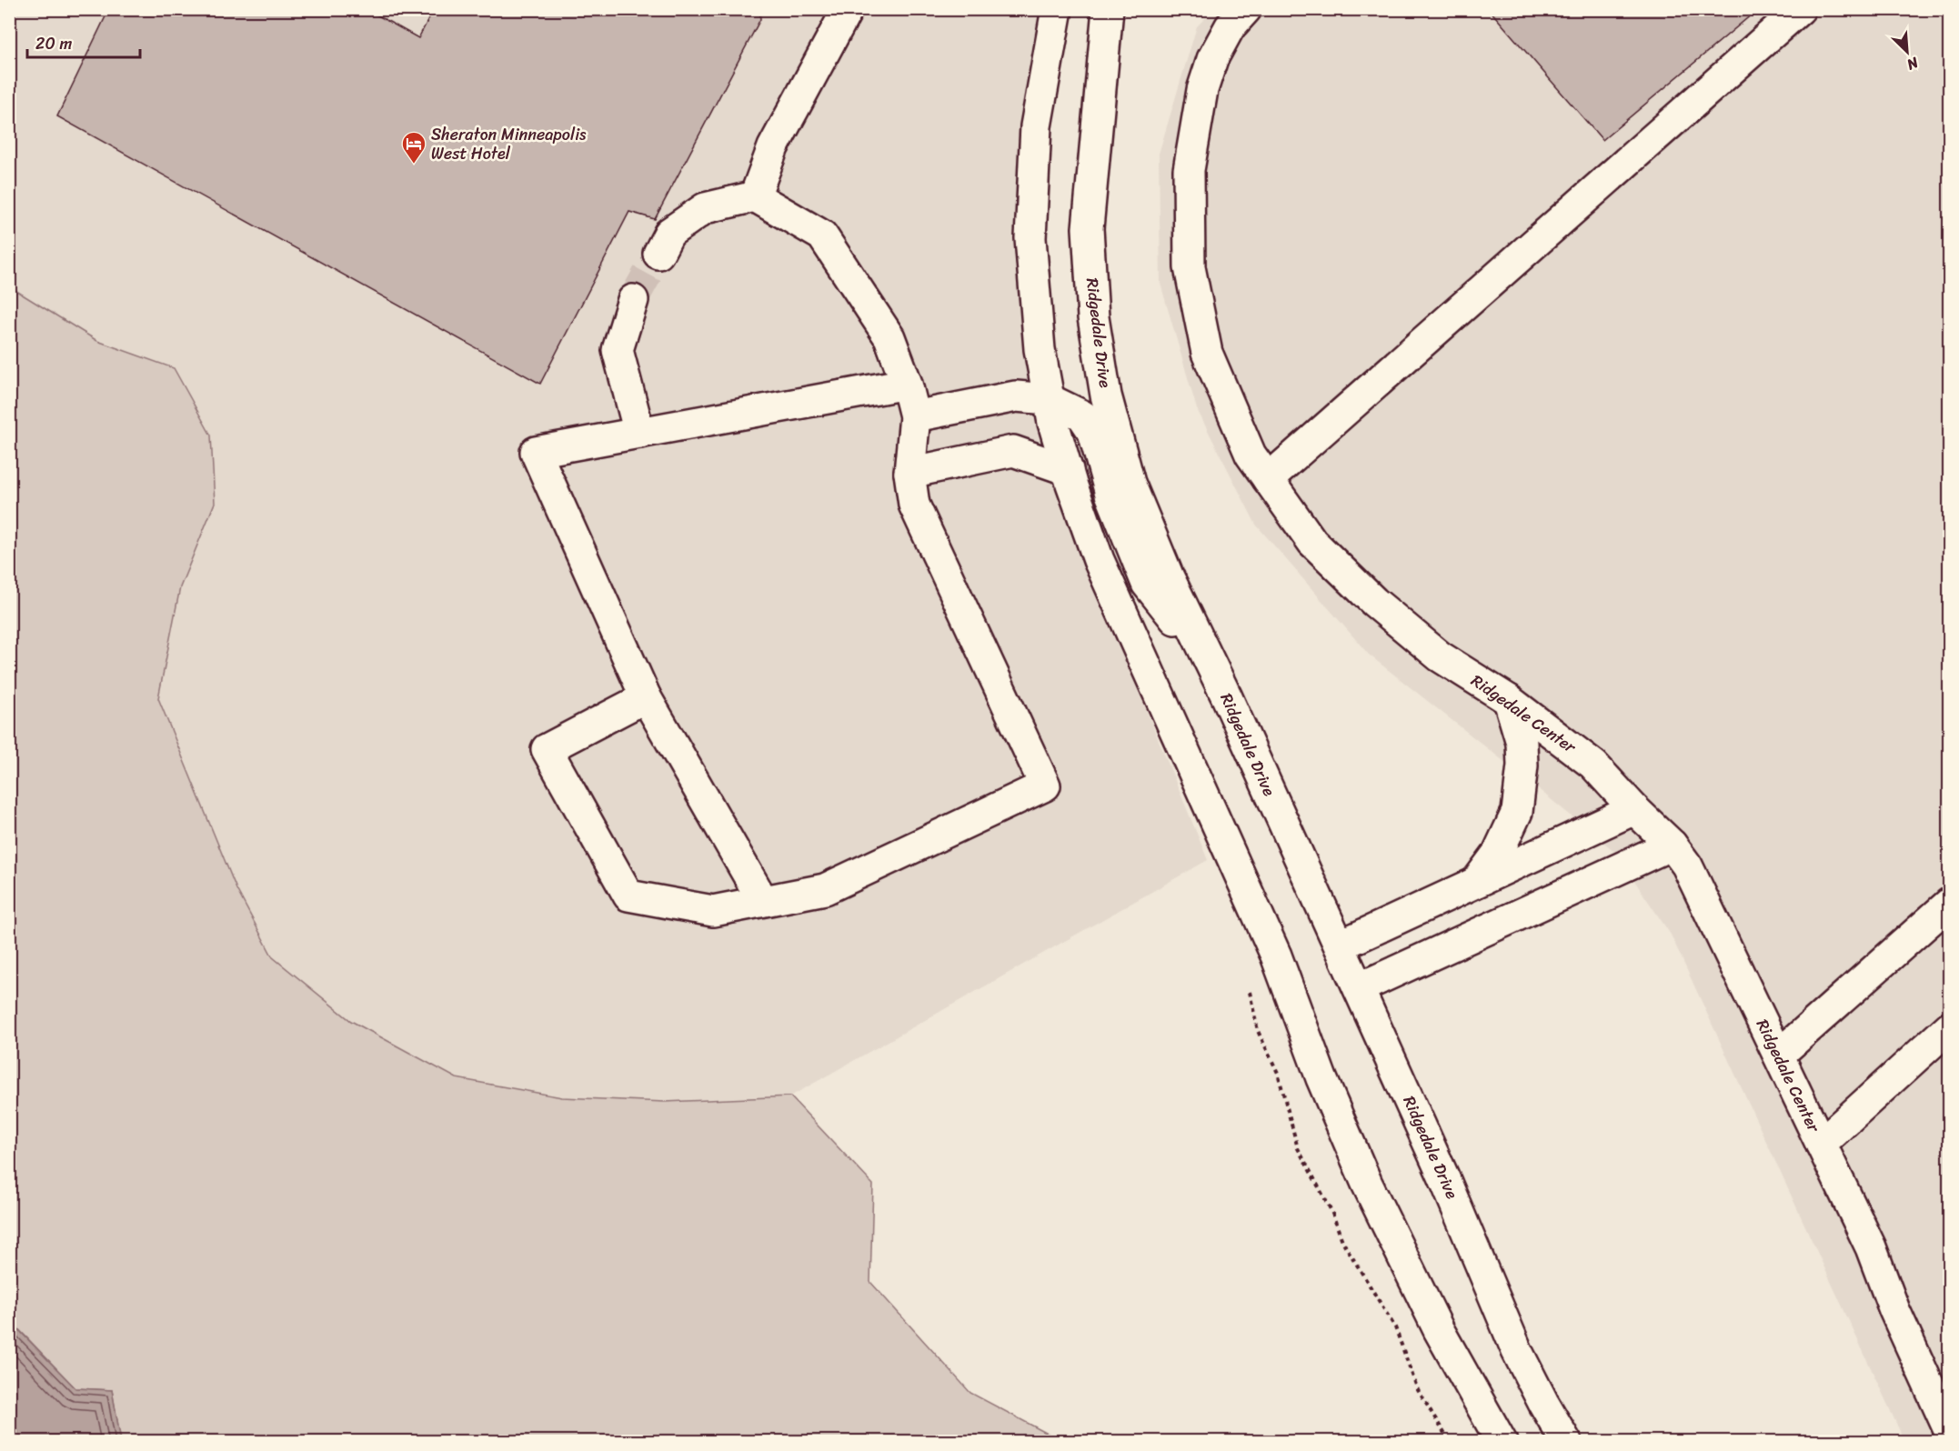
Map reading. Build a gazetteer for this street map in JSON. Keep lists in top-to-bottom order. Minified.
{"streets":{"street":["Ridgedale Drive","Ridgedale Center"]},"places":{"hotel":["Sheraton Minneapolis West Hotel"]},"scale_bar":"20 m","north":"bottom right"}
